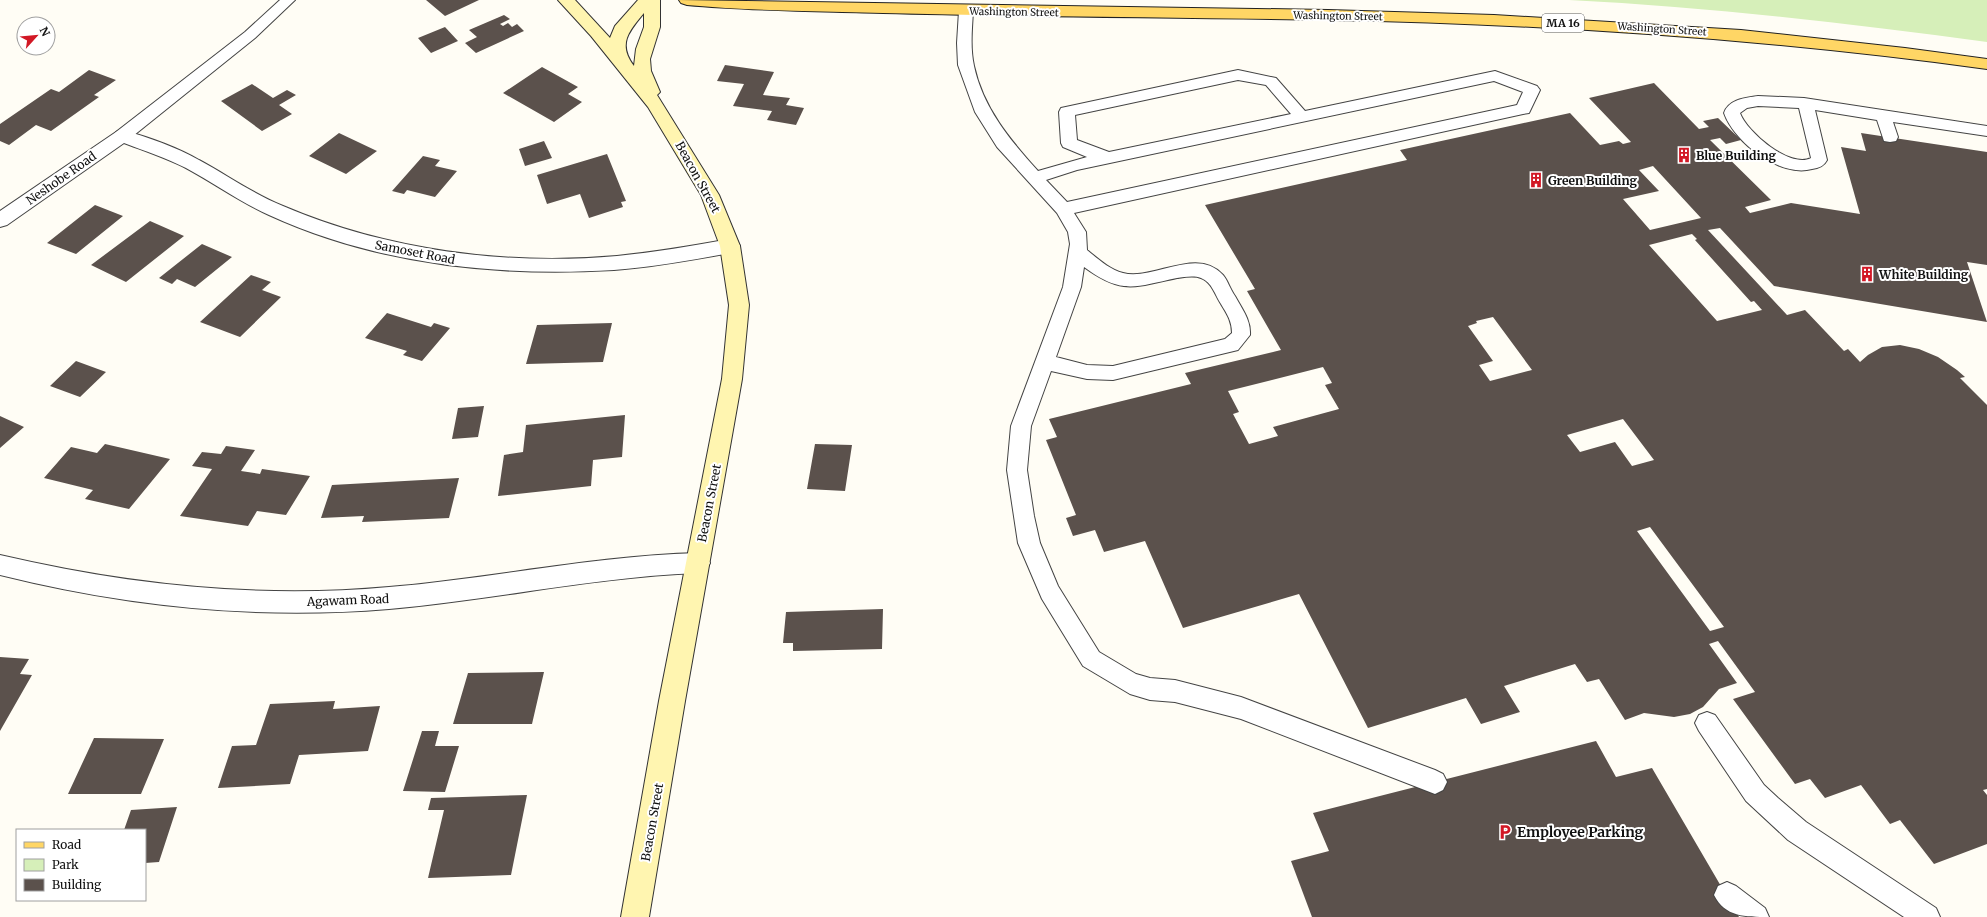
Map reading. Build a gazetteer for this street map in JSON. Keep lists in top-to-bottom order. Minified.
{"streets":{"main road":["Washington Street","MA 16","Beacon Street"],"street":["Neshobe Road","Samoset Road","Agawam Road"]},"crossings":[["Beacon Street","Samoset Road"],["Beacon Street","Agawam Road"],["Neshobe Road","Samoset Road"]],"places":{"building":["Blue Building","Green Building","White Building"],"parking":["Employee Parking"]},"legend":["Road","Park","Building"],"north":"top right"}
